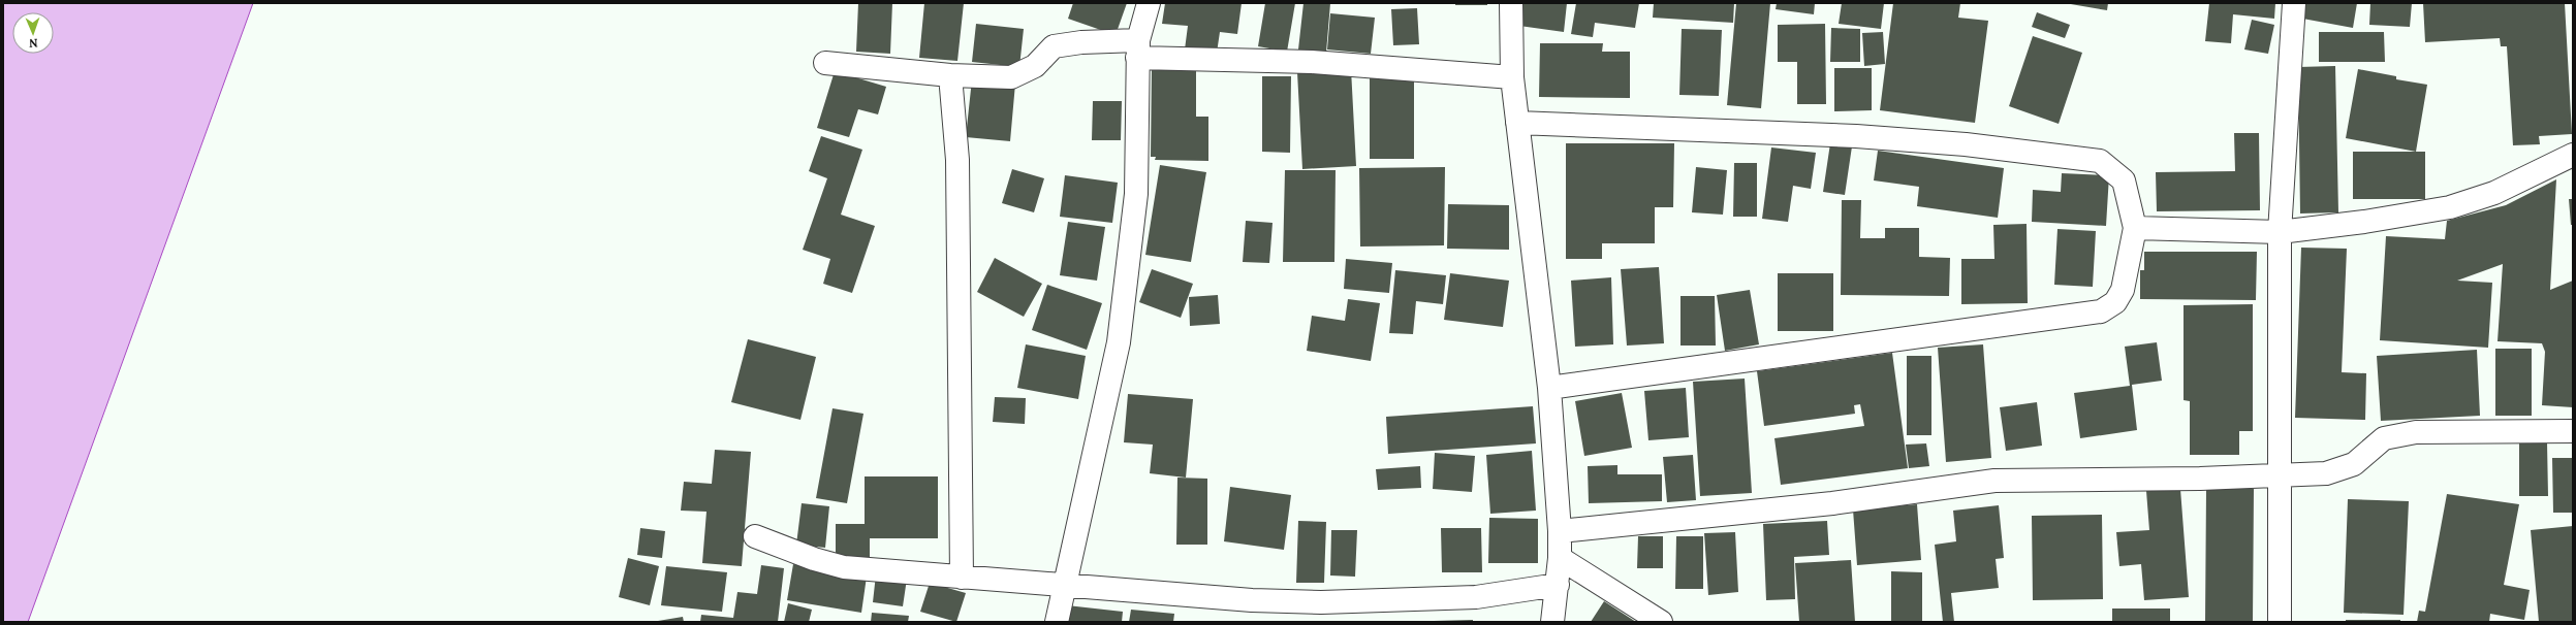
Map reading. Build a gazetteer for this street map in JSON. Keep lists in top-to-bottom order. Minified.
{"north":"bottom"}
